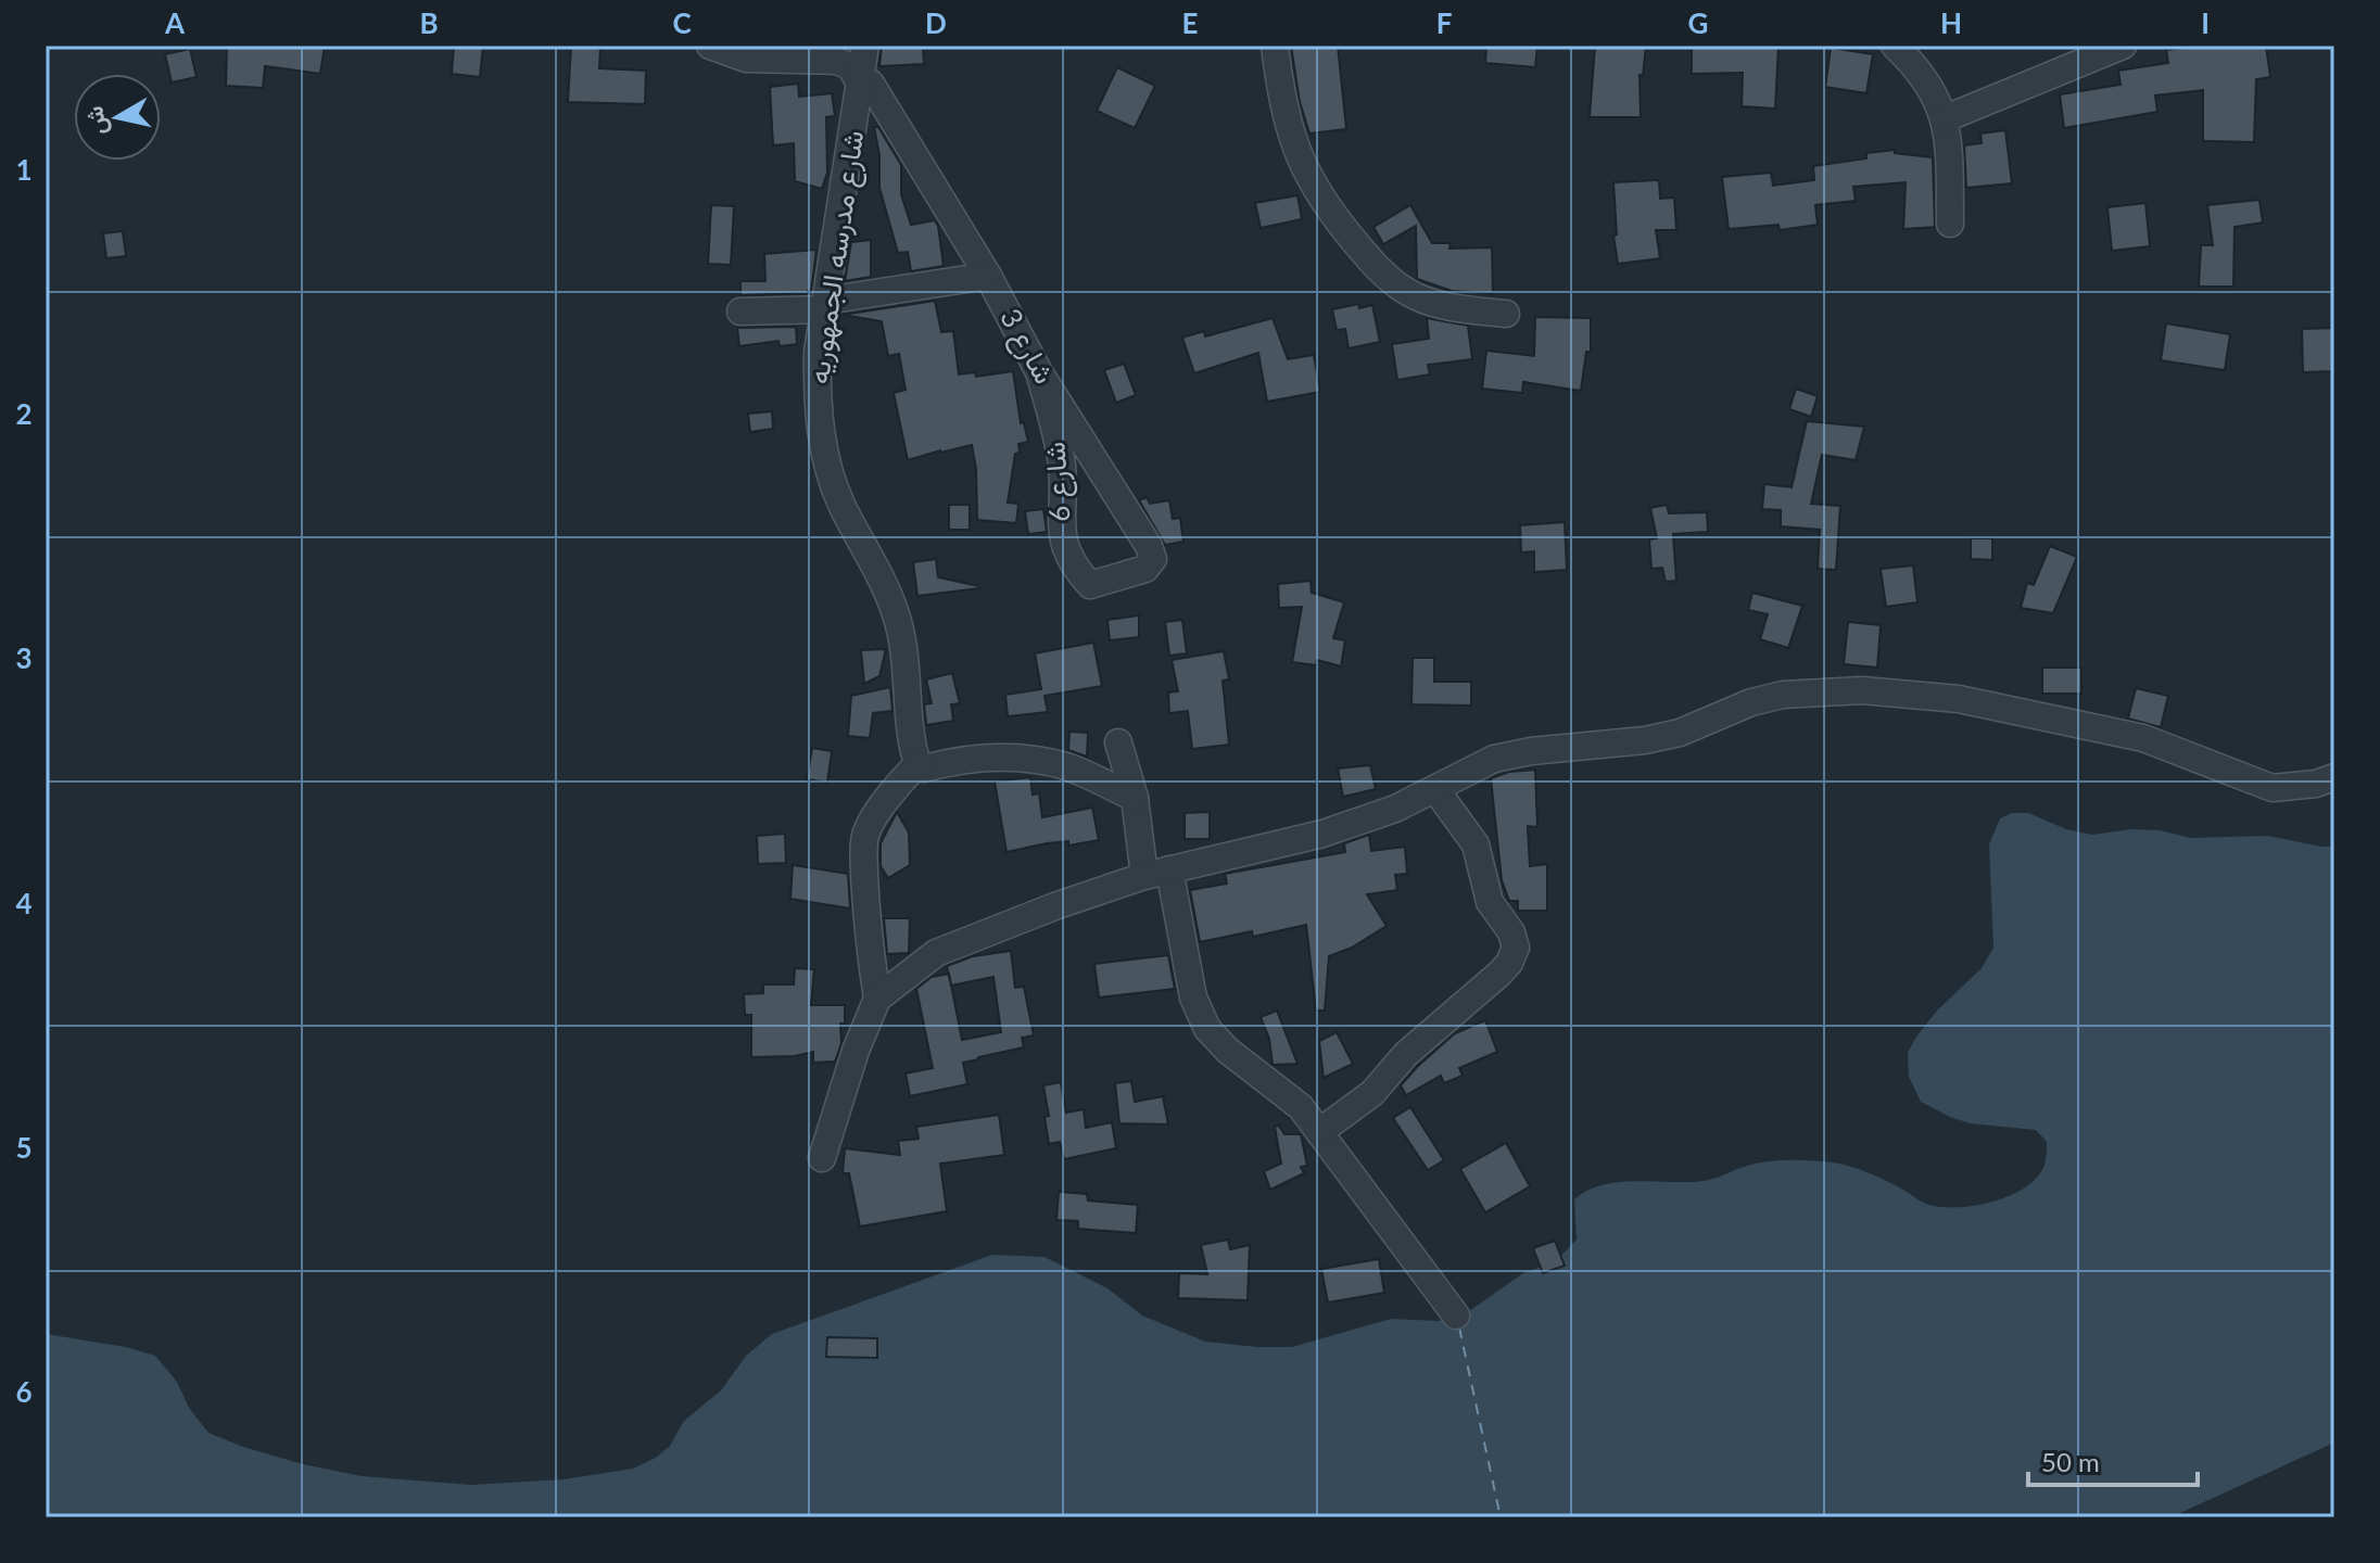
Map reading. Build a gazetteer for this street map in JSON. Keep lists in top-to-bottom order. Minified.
{"streets":{"street":["شارع مدرسه الجمهوريه","شارع 3","شارع 6"]},"crossings":[["شارع مدرسه الجمهوريه","شارع 3"],["شارع 3","شارع 6"]],"scale_bar":"50 m","north":"left","grid":{"columns":["A","B","C","D","E","F","G","H","I"],"rows":["1","2","3","4","5","6"]}}
